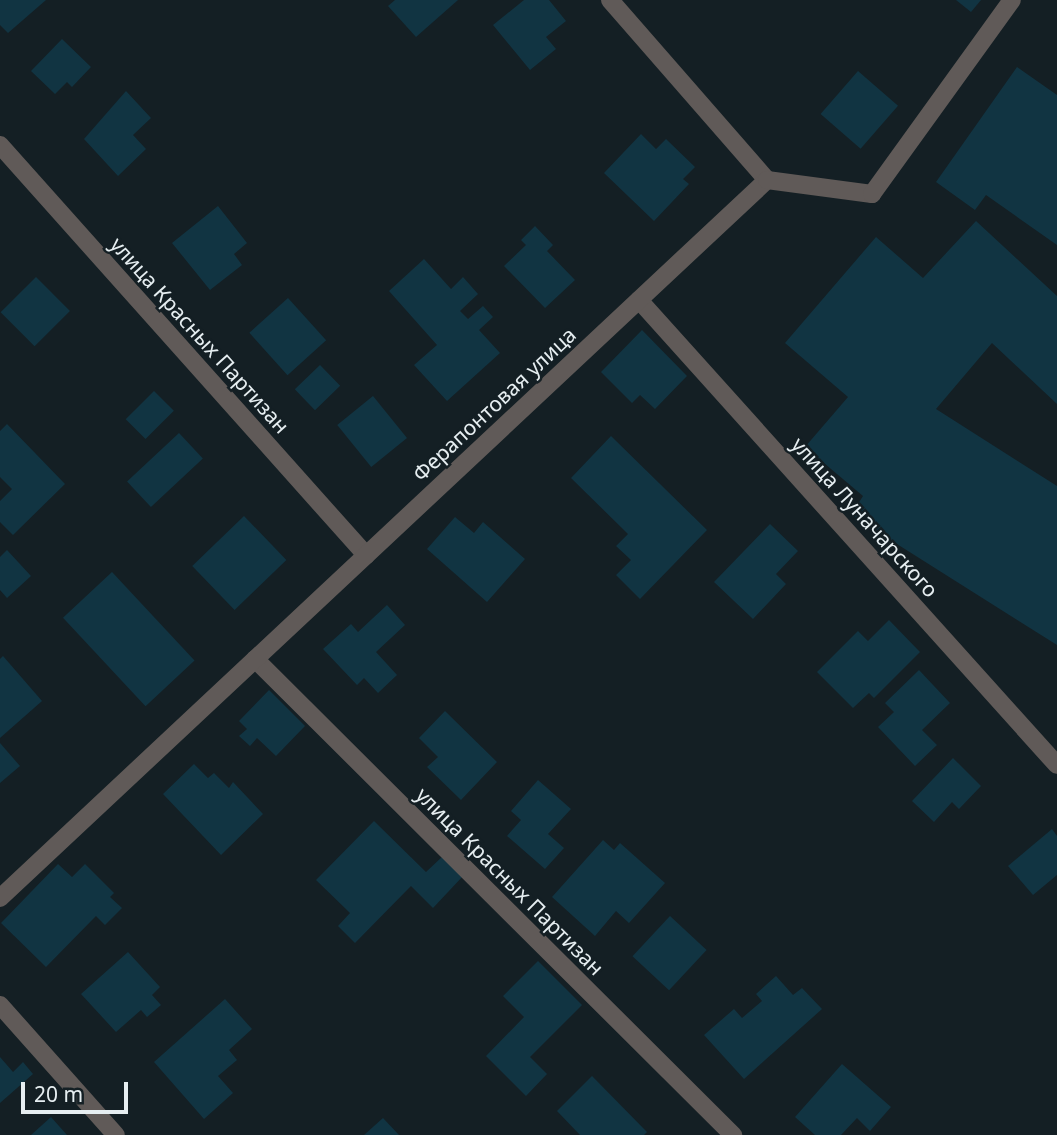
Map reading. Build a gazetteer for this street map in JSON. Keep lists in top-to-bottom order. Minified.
{"streets":{"street":["улица Красных Партизан","Ферапонтовая улица","улица Луначарского"]},"crossings":[["улица Красных Партизан","Ферапонтовая улица"],["Ферапонтовая улица","улица Луначарского"]],"scale_bar":"20 m"}
